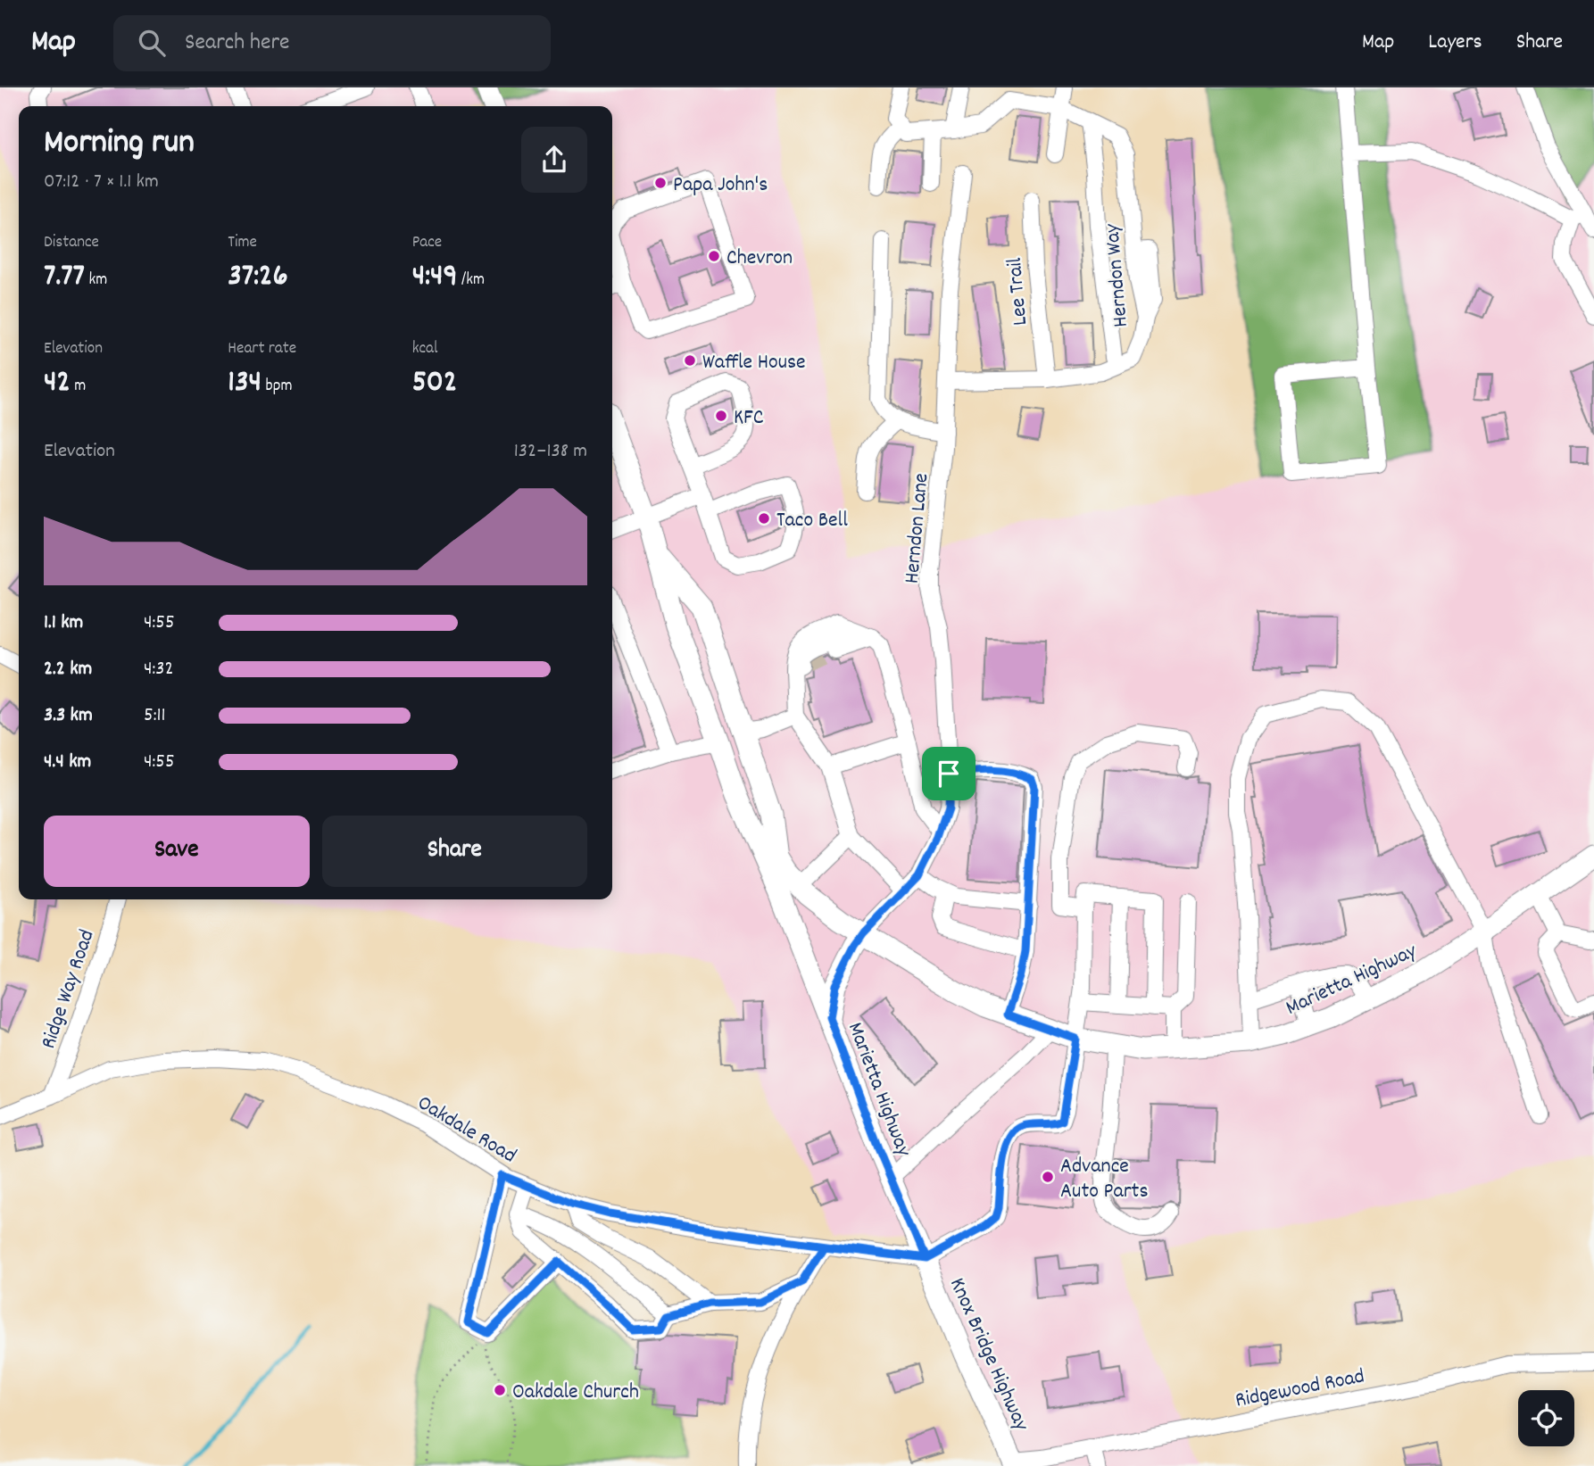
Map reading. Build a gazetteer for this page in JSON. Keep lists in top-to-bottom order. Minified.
{"streets":{"main road":["Marietta Highway","Knox Bridge Highway"],"street":["Herndon Way","Lee Trail","Herndon Lane","Ridge Way Road","Oakdale Road","Ridgewood Road"]},"crossings":[["Herndon Way","Lee Trail"],["Herndon Way","Herndon Lane"],["Herndon Lane","Marietta Highway"],["Marietta Highway","Oakdale Road"],["Marietta Highway","Knox Bridge Highway"],["Ridge Way Road","Oakdale Road"],["Oakdale Road","Knox Bridge Highway"],["Knox Bridge Highway","Ridgewood Road"]],"places":["Papa John's","Chevron","Waffle House","KFC","Taco Bell","Advance Auto Parts","Oakdale Church"],"page":{"header":"Map","search":"Search here","nav":["Map","Layers","Share"],"heading":["Morning run","07:12 · 7 × 1.1 km"],"stats":[["Distance","7.77 km"],["Time","37:26"],["Pace","4:49 /km"],["Elevation","42 m"],["Heart rate","134 bpm"],["kcal","502"]],"chart":["Elevation","132–138 m"],"list":[{"name":"1.1 km","note":"4:55"},{"name":"2.2 km","note":"4:32"},{"name":"3.3 km","note":"5:11"},{"name":"4.4 km","note":"4:55"}],"buttons":["Save","Share"]}}
